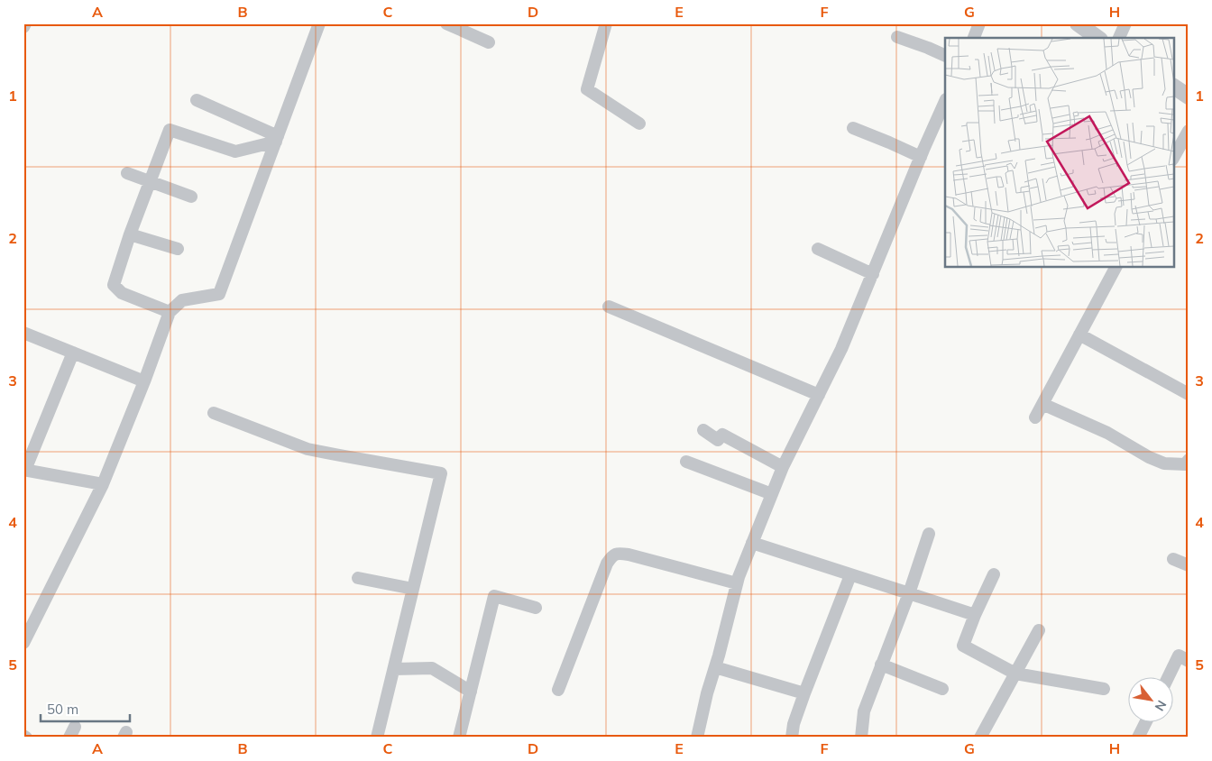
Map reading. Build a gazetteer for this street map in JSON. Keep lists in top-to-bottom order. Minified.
{"scale_bar":"50 m","north":"bottom right","grid":{"columns":["A","B","C","D","E","F","G","H"],"rows":["1","2","3","4","5"]}}
